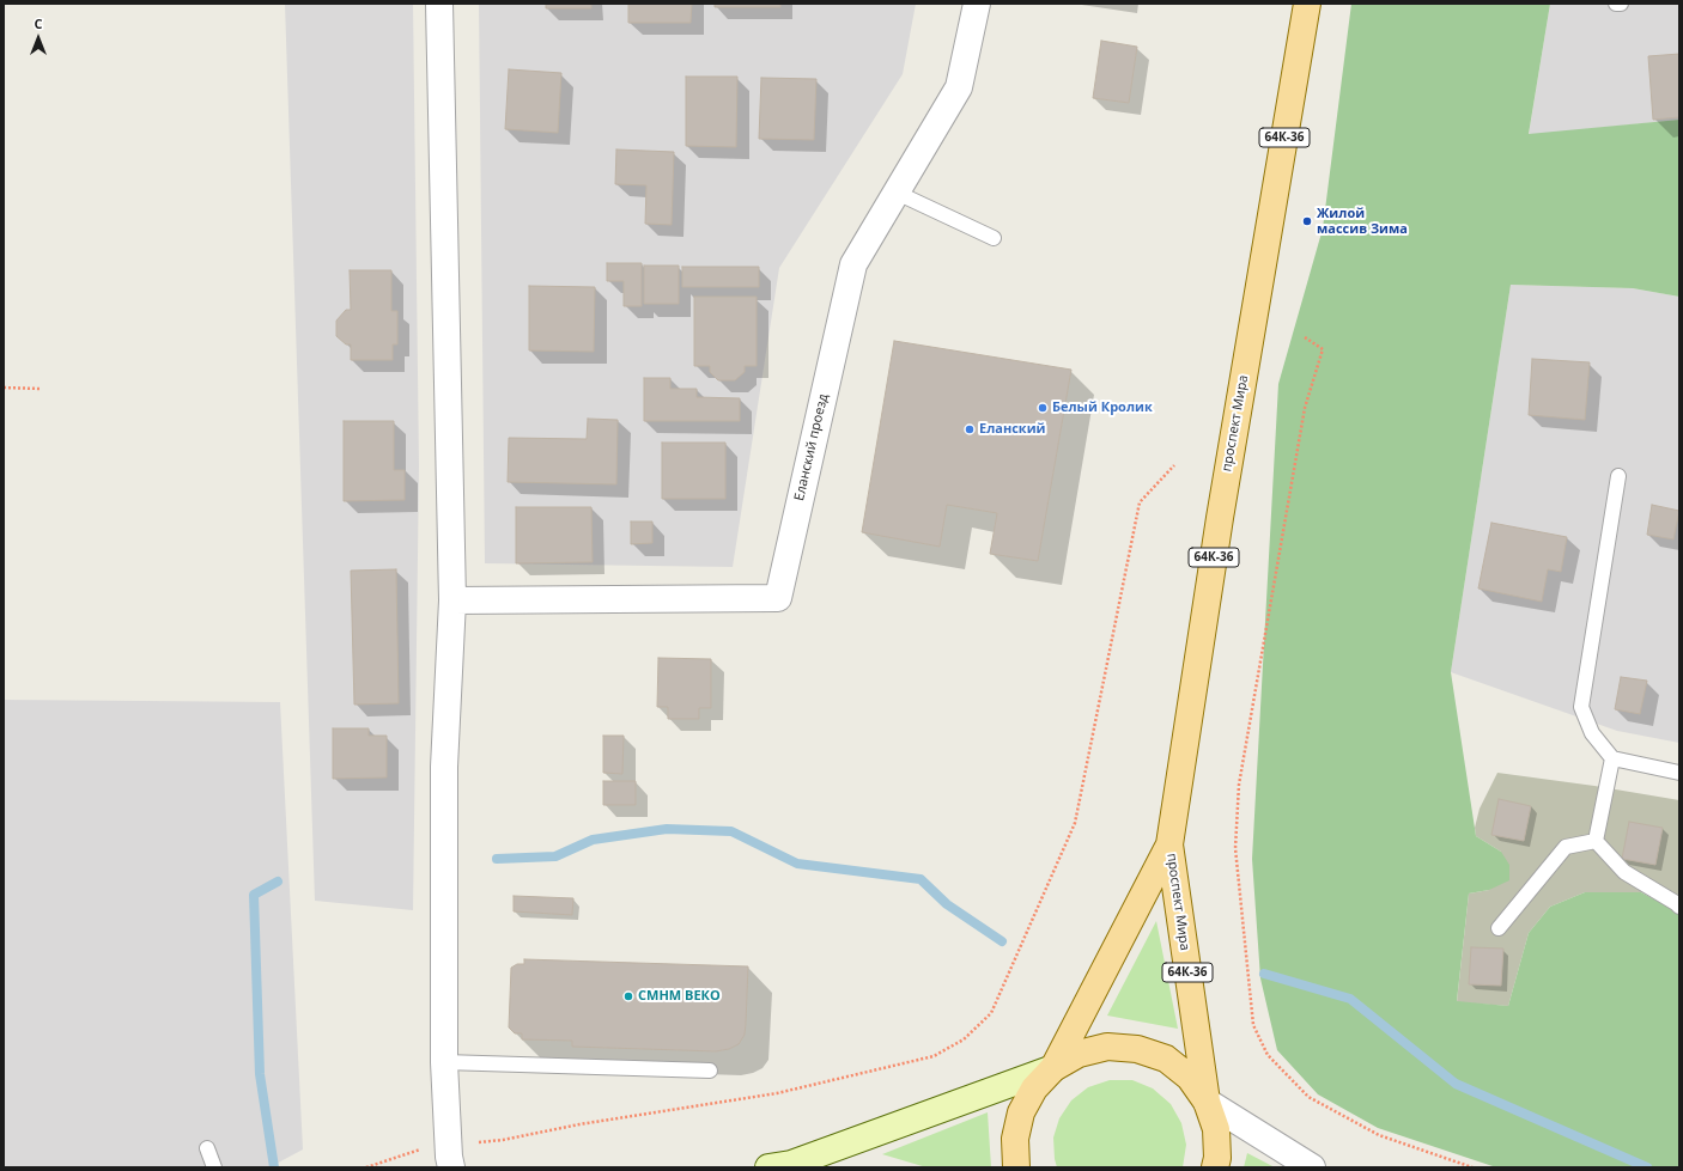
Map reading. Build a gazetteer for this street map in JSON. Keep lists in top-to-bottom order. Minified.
{"streets":{"main road":["64К-36","проспект Мира"],"street":["Еланский проезд"]},"crossings":[["64К-36","проспект Мира"]],"places":["Жилой массив Зима","Белый Кролик","Еланский","СМНМ ВЕКО"],"north":"top"}
